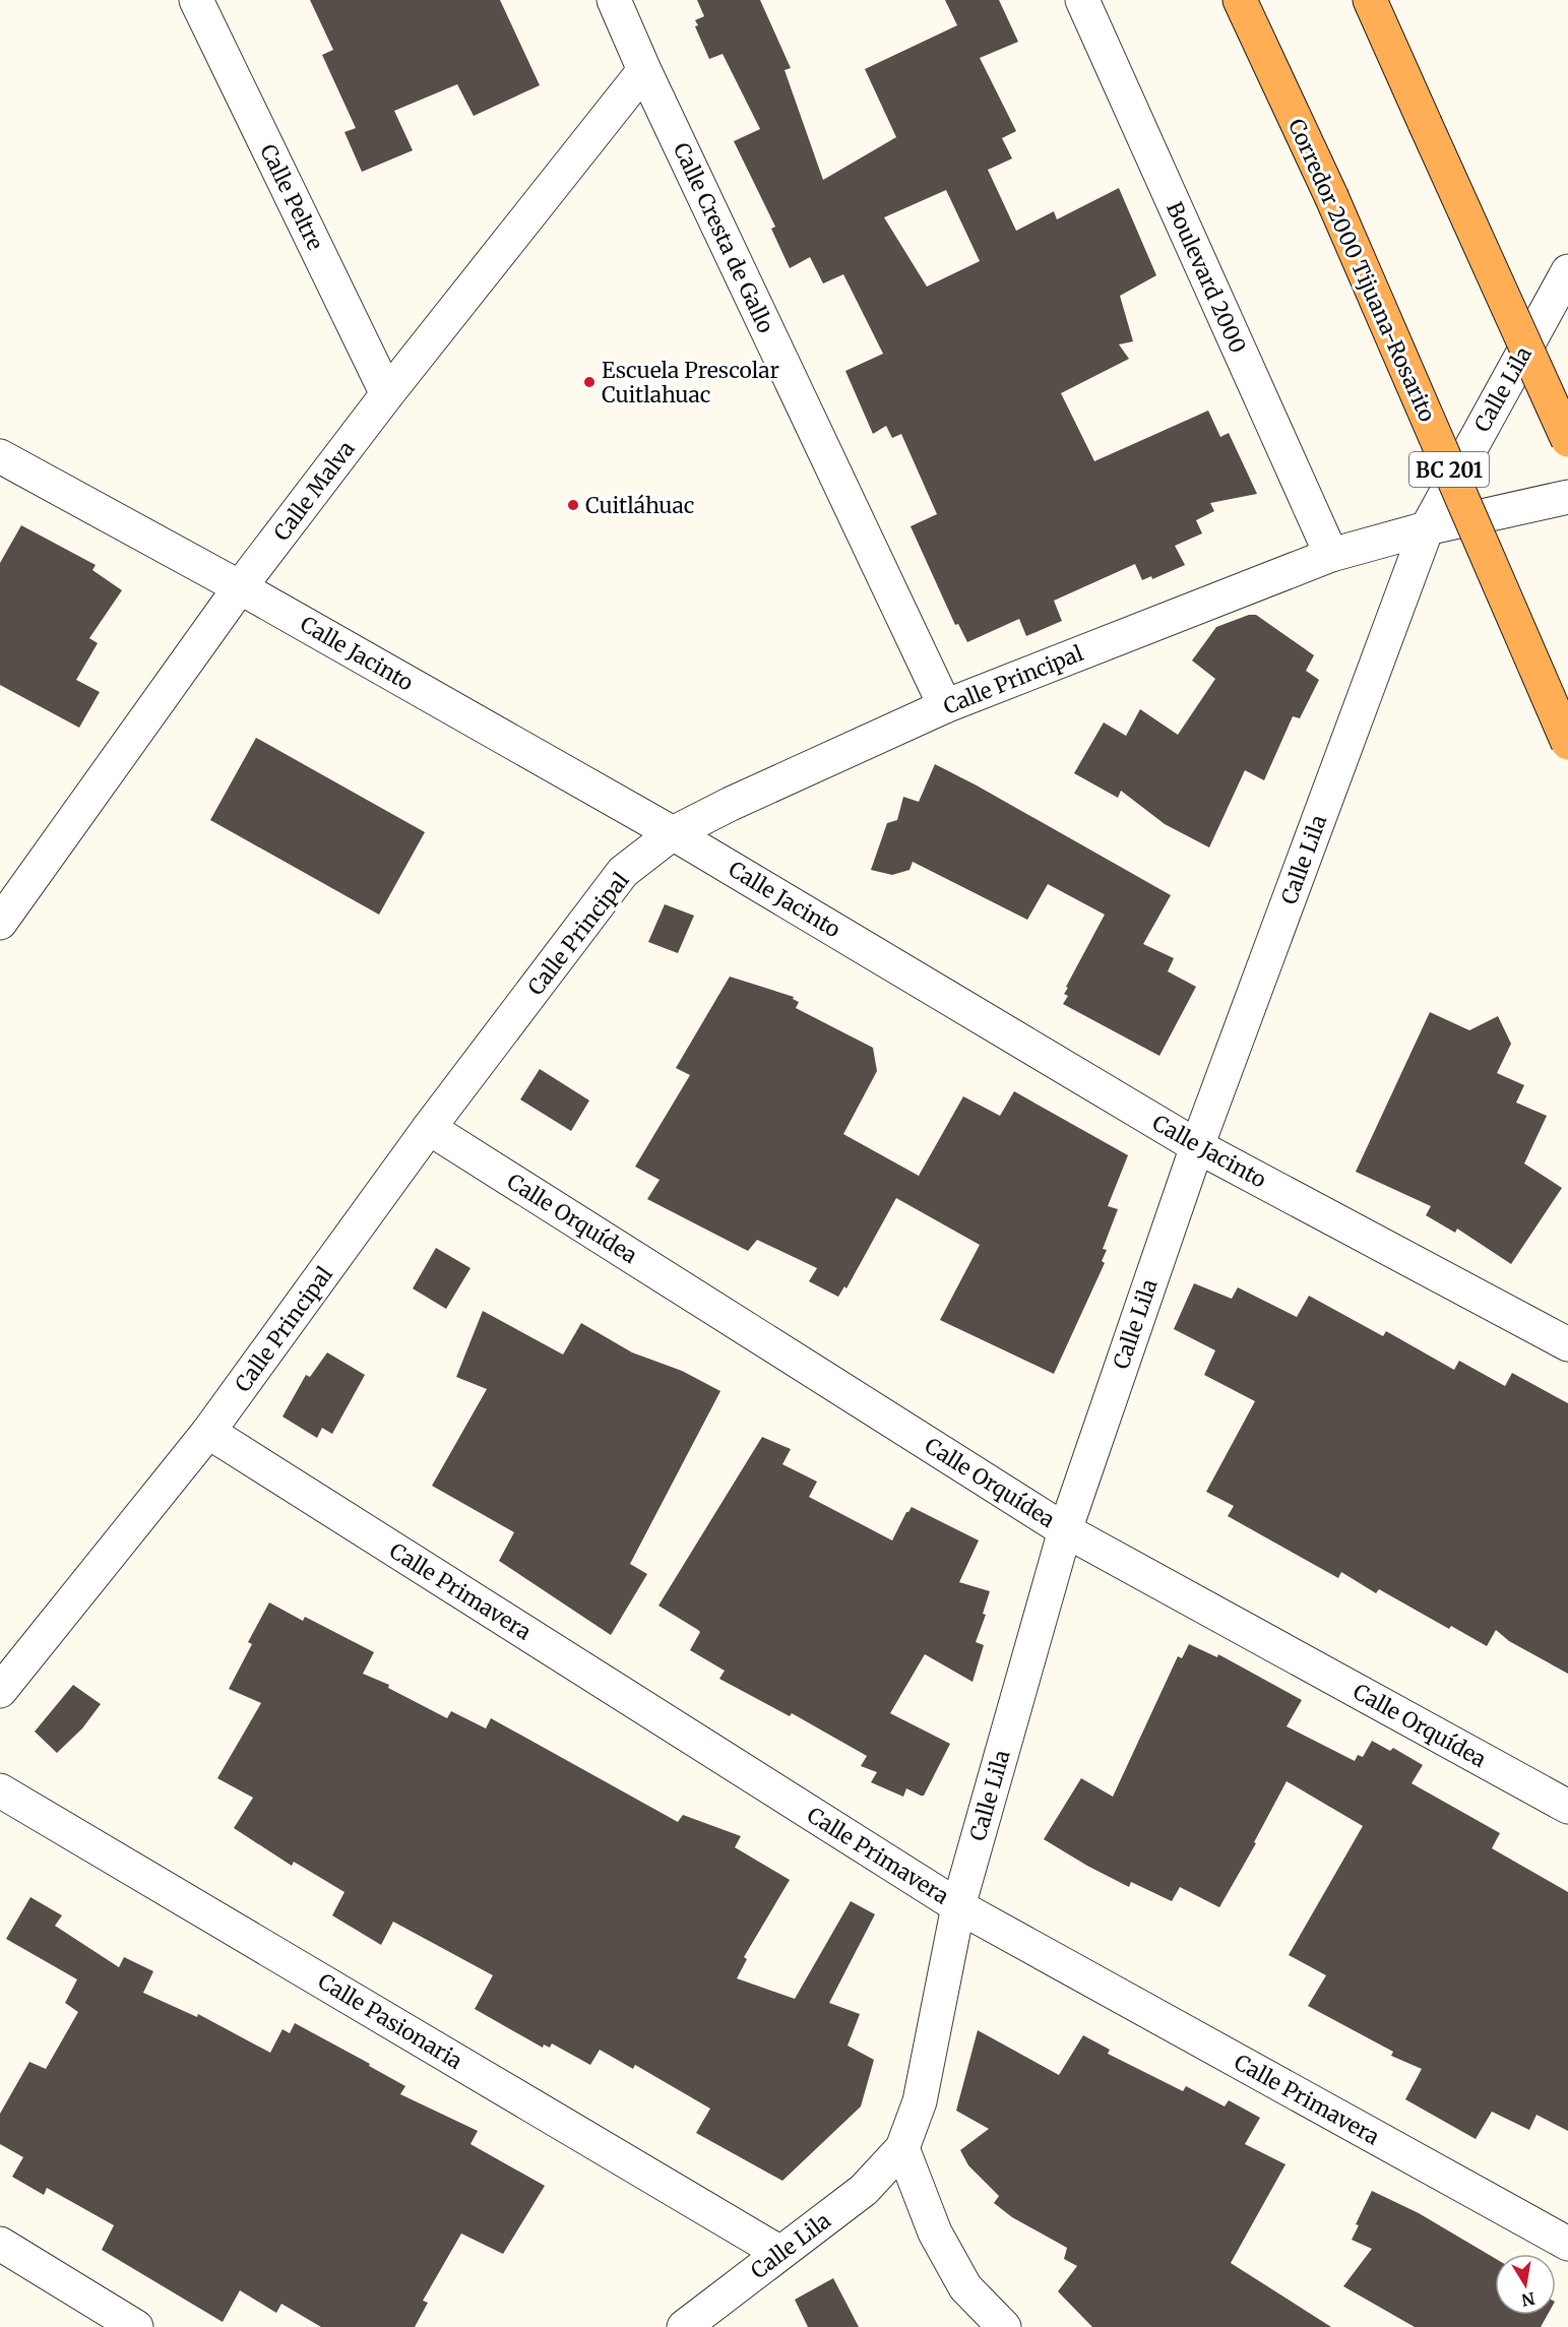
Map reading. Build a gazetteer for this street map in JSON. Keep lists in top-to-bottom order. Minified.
{"streets":{"highway":["Corredor 2000 Tijuana-Rosarito","BC 201"],"street":["Calle Peltre","Calle Cresta de Gallo","Boulevard 2000","Calle Lila","Calle Malva","Calle Jacinto","Calle Principal","Calle Orquídea","Calle Primavera","Calle Pasionaria"]},"crossings":[["Calle Peltre","Calle Malva"],["Calle Cresta de Gallo","Calle Malva"],["Calle Cresta de Gallo","Calle Principal"],["Boulevard 2000","Calle Principal"],["Calle Lila","Calle Jacinto"],["Calle Lila","Calle Principal"],["Calle Lila","Calle Orquídea"],["Calle Lila","Calle Primavera"],["Calle Lila","Calle Pasionaria"],["Calle Malva","Calle Jacinto"],["Calle Jacinto","Calle Principal"],["Calle Principal","Calle Orquídea"],["Calle Principal","Calle Primavera"]],"places":["Escuela Prescolar Cuitlahuac","Cuitláhuac"],"north":"bottom"}
